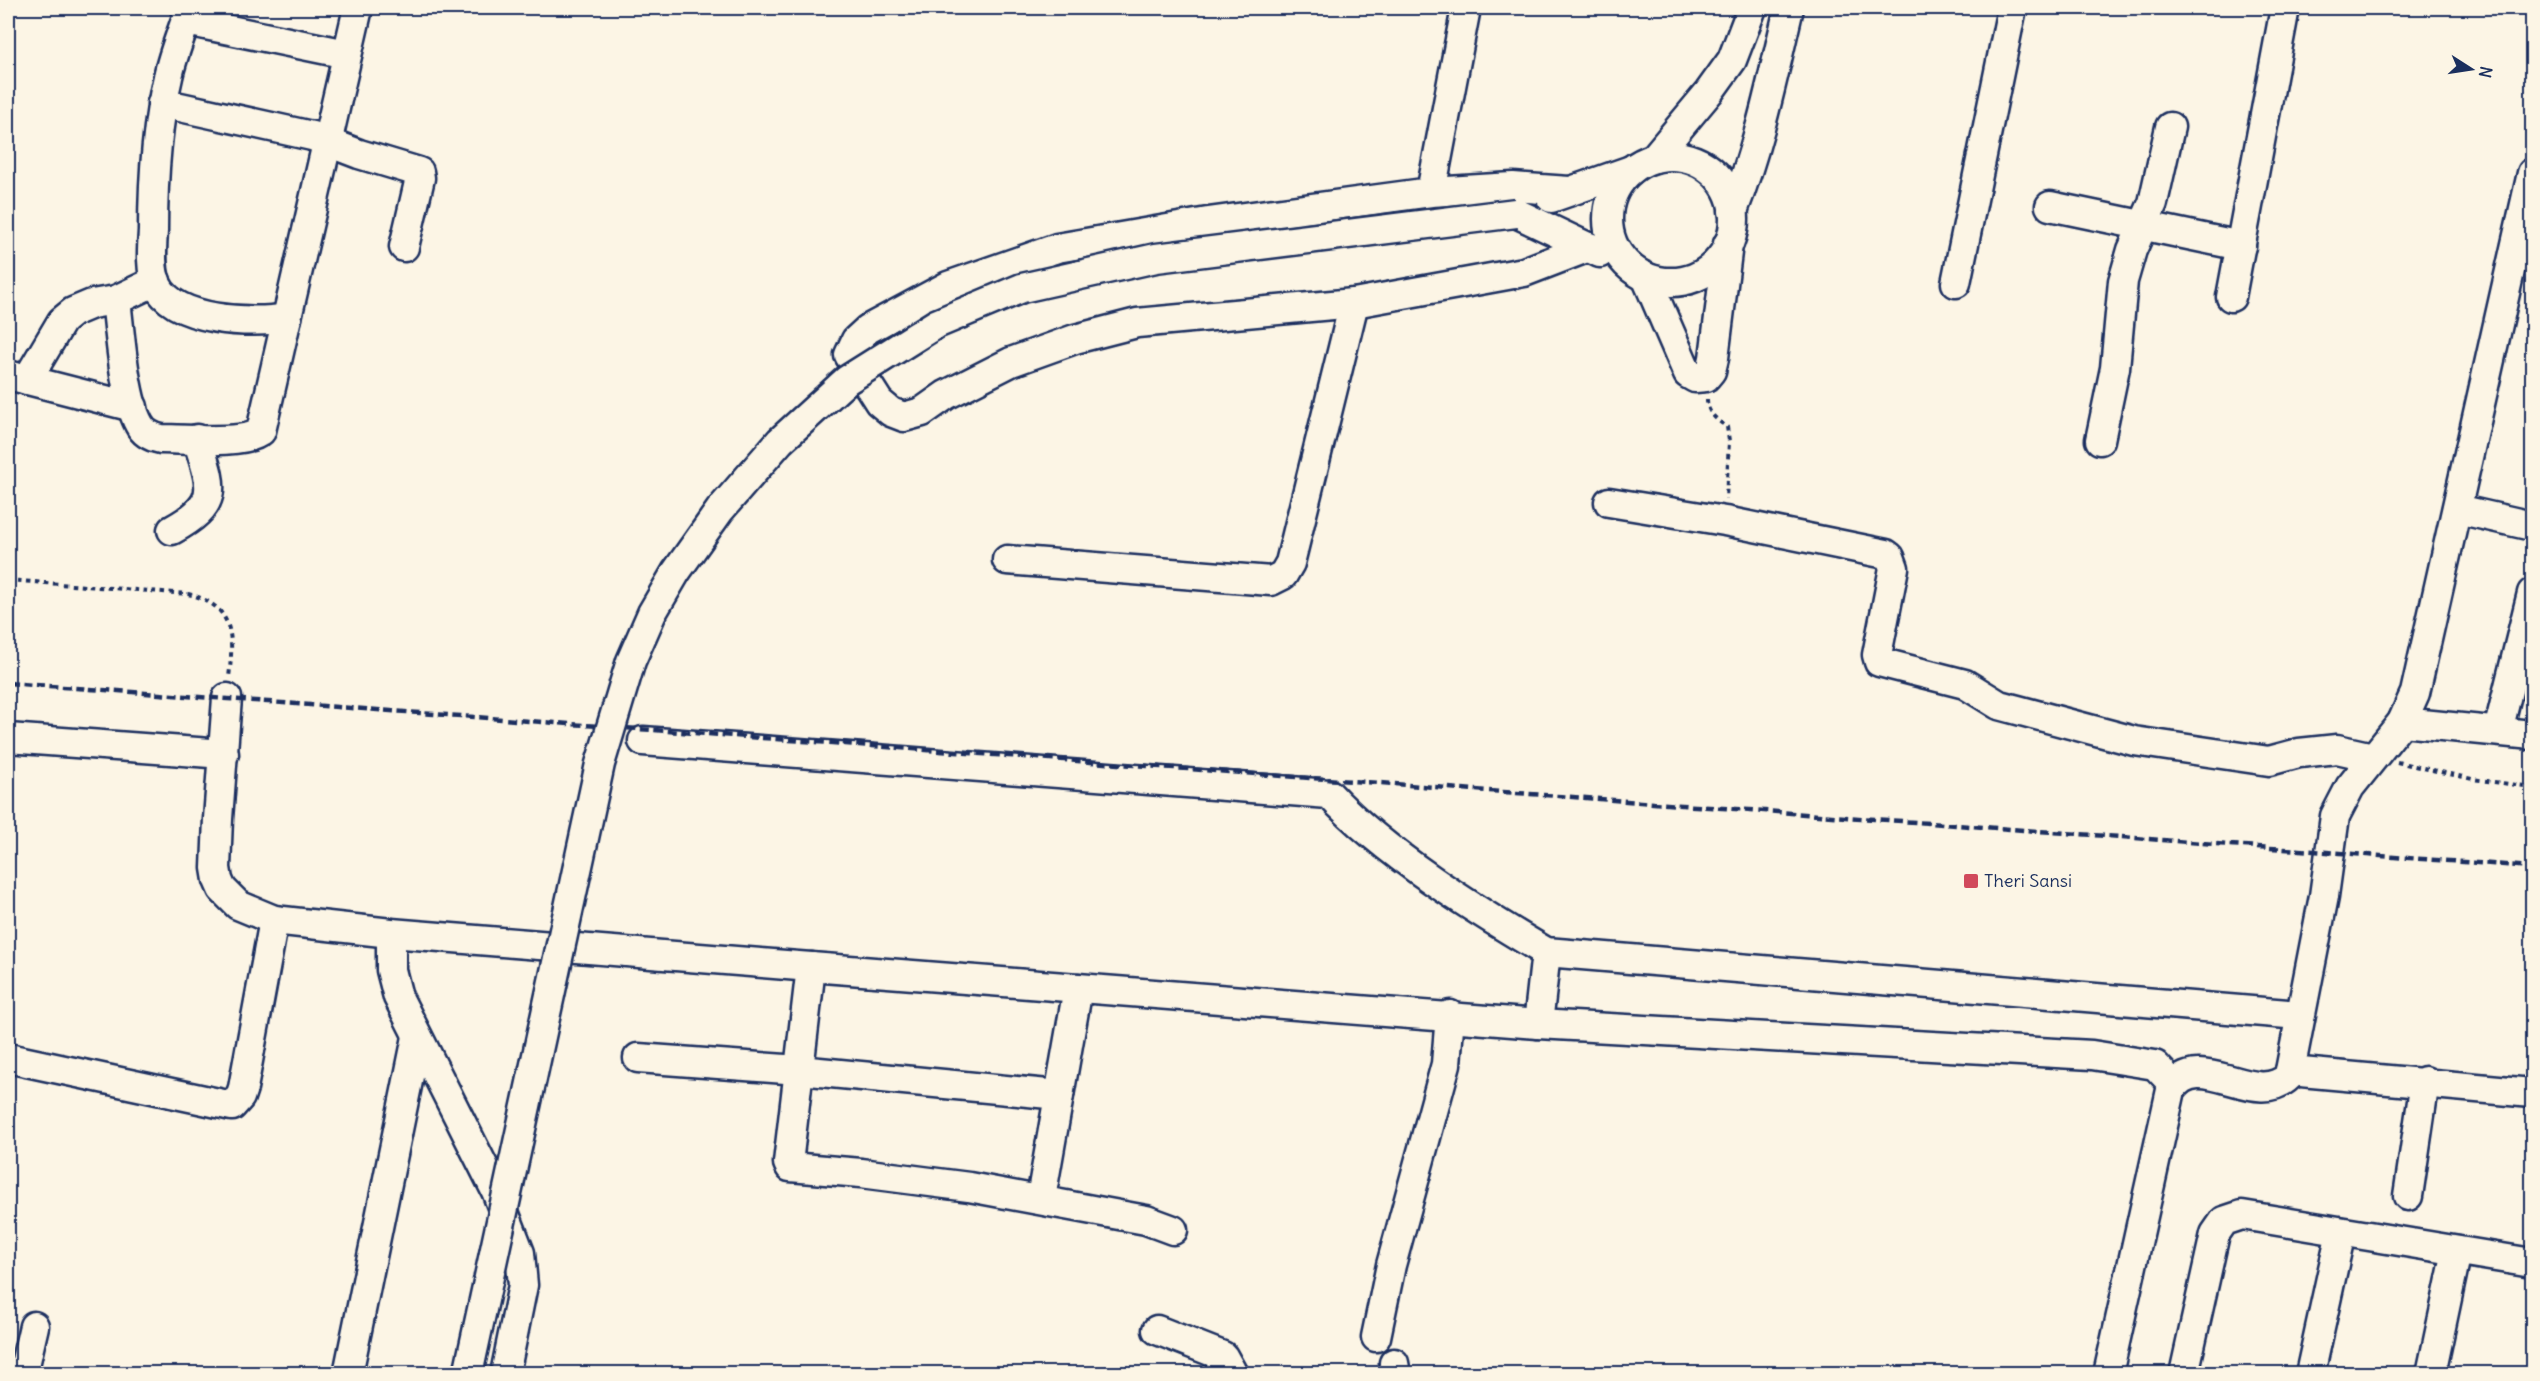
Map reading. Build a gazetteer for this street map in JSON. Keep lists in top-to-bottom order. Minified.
{"places":{"transit":["Theri Sansi"]},"north":"right"}
